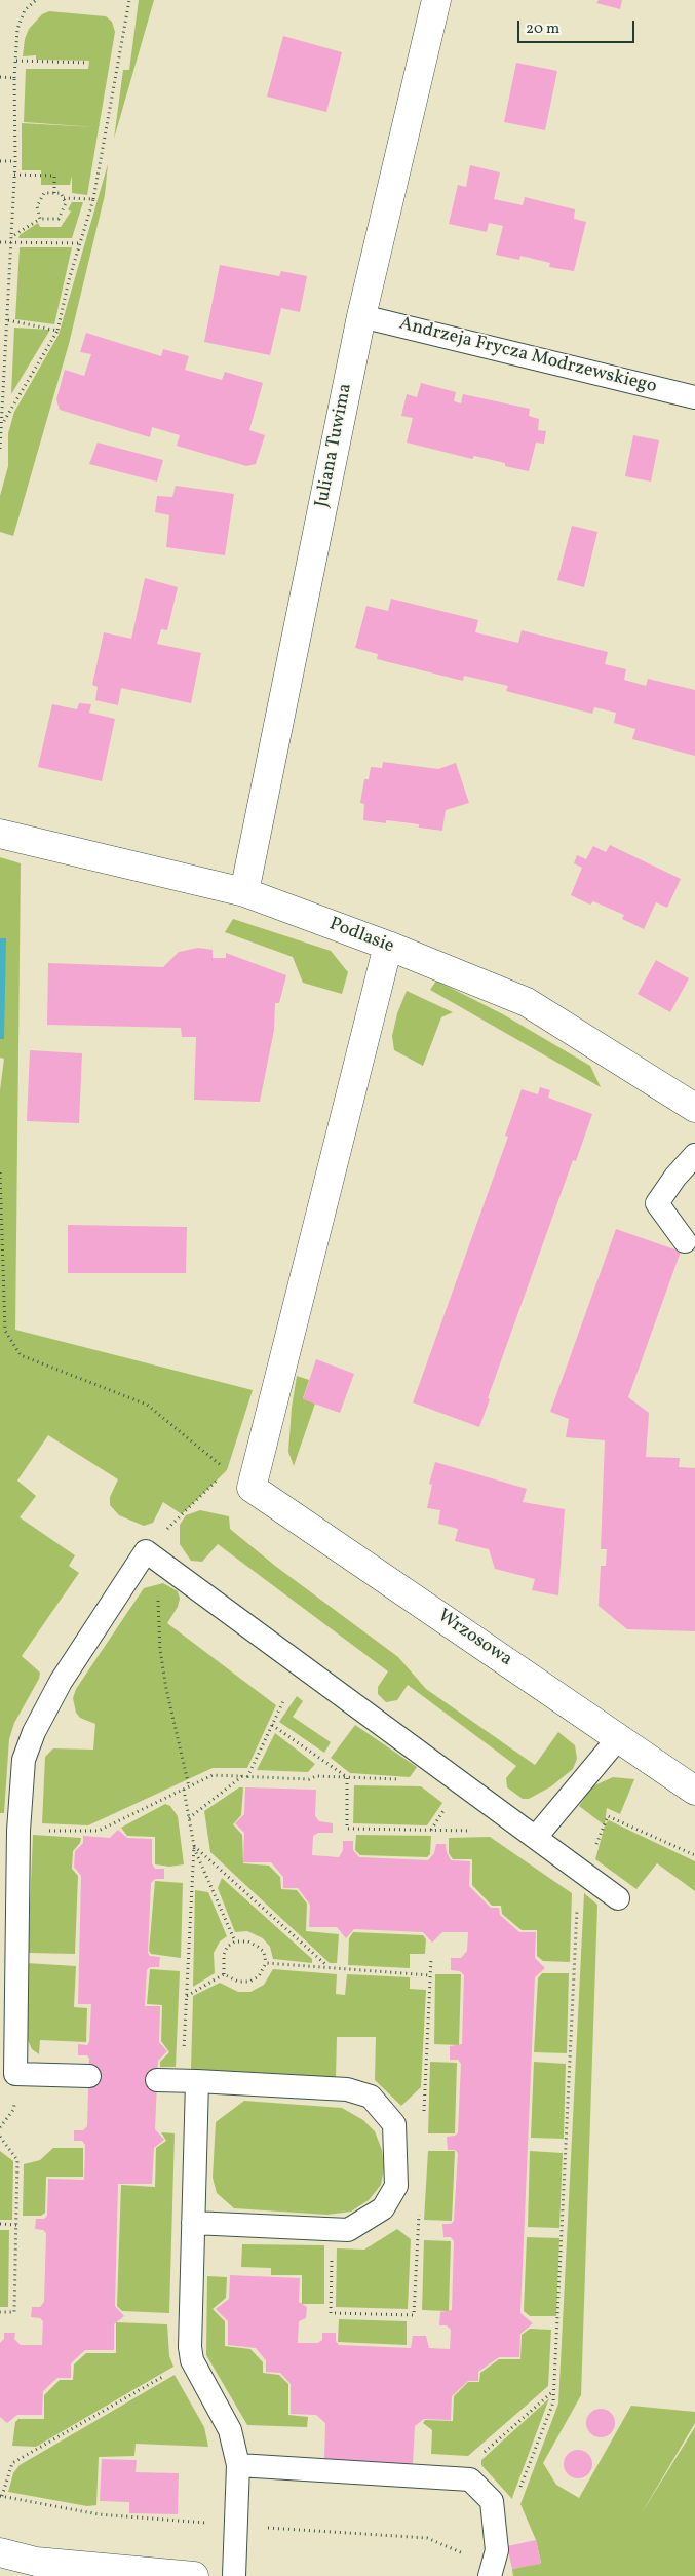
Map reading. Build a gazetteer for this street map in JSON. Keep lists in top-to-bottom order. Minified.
{"streets":{"street":["Juliana Tuwima","Podlasie","Wrzosowa"],"lane":["Andrzeja Frycza Modrzewskiego"]},"crossings":[["Andrzeja Frycza Modrzewskiego","Juliana Tuwima"],["Juliana Tuwima","Podlasie"]],"scale_bar":"20 m"}
